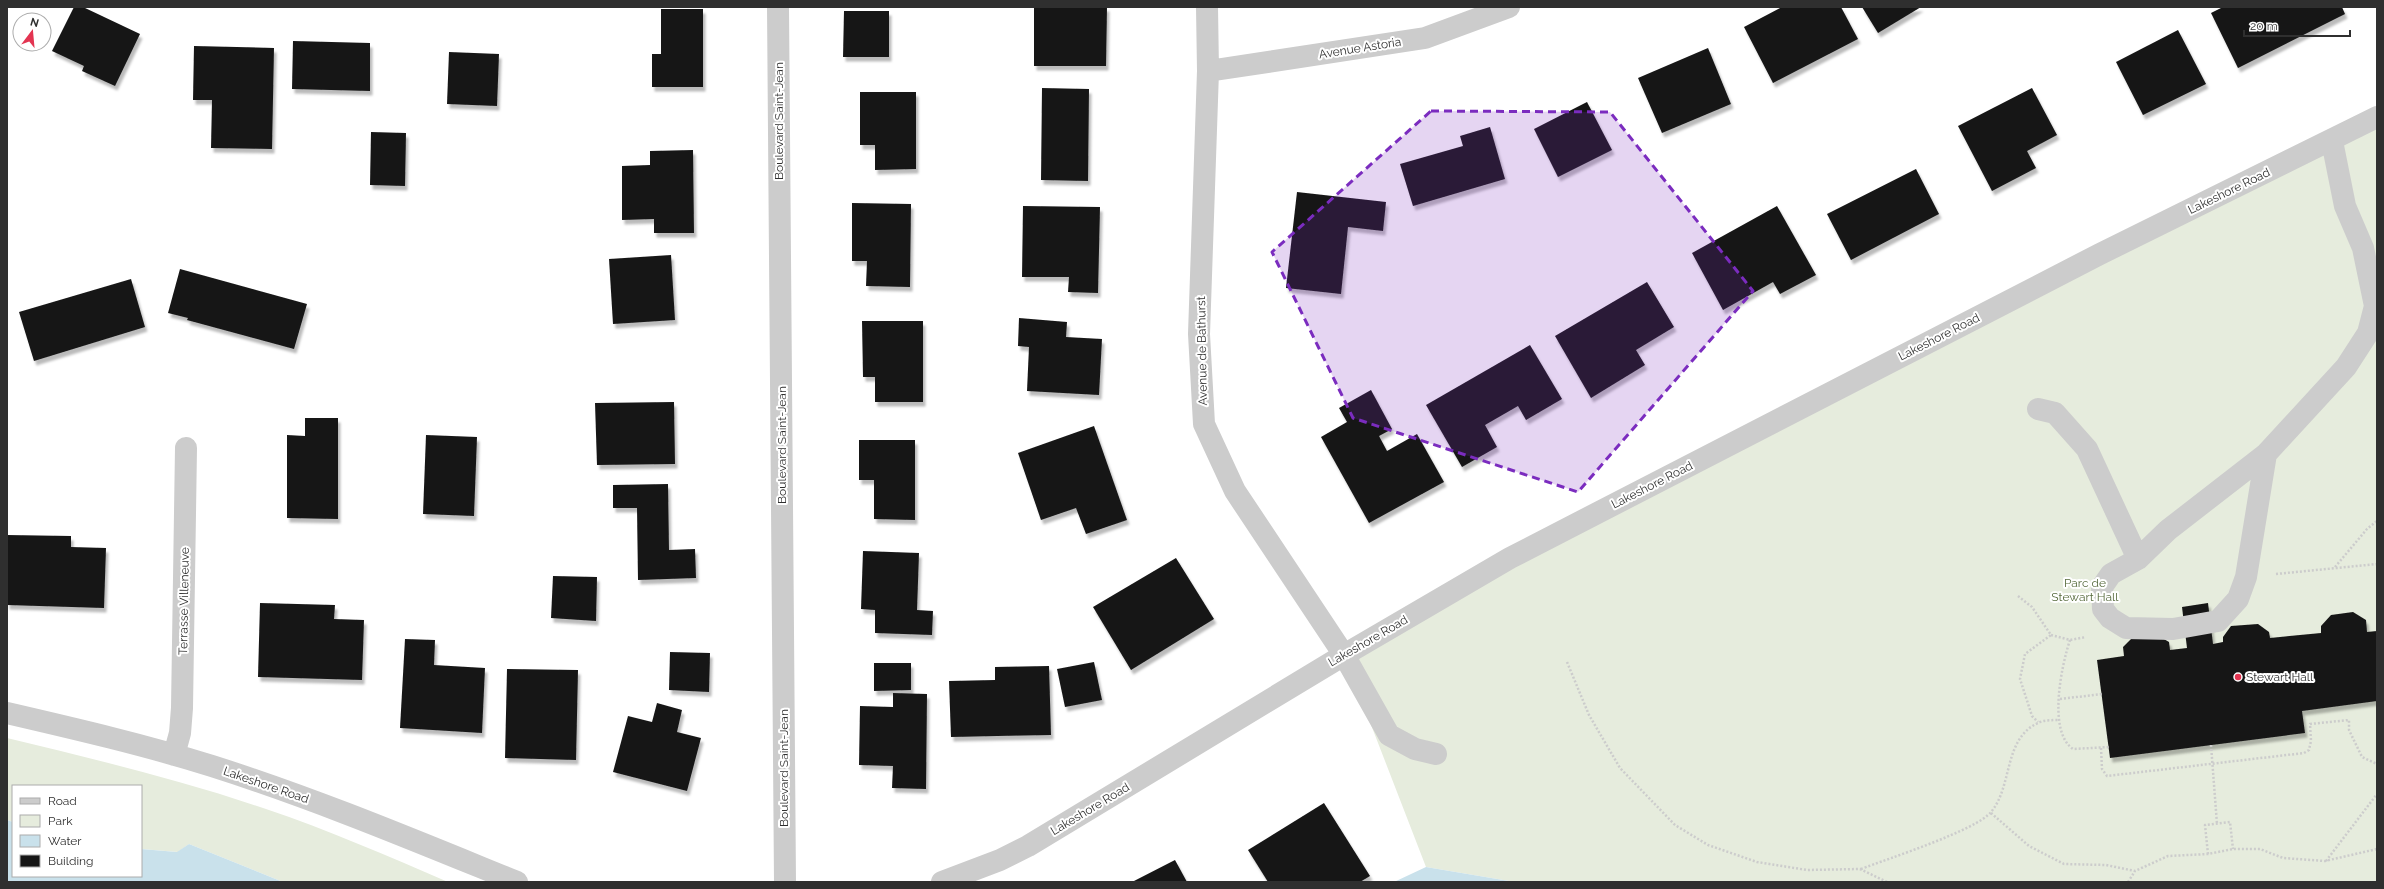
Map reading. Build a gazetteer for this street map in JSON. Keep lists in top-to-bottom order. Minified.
{"streets":{"street":["Avenue Astoria","Boulevard Saint-Jean","Lakeshore Road","Avenue de Bathurst","Terrasse Villeneuve"]},"crossings":[["Avenue Astoria","Avenue de Bathurst"],["Lakeshore Road","Avenue de Bathurst"],["Lakeshore Road","Terrasse Villeneuve"]],"parks":["Parc de Stewart Hall"],"places":["Stewart Hall"],"legend":["Road","Park","Water","Building"],"scale_bar":"20 m","north":"top"}
